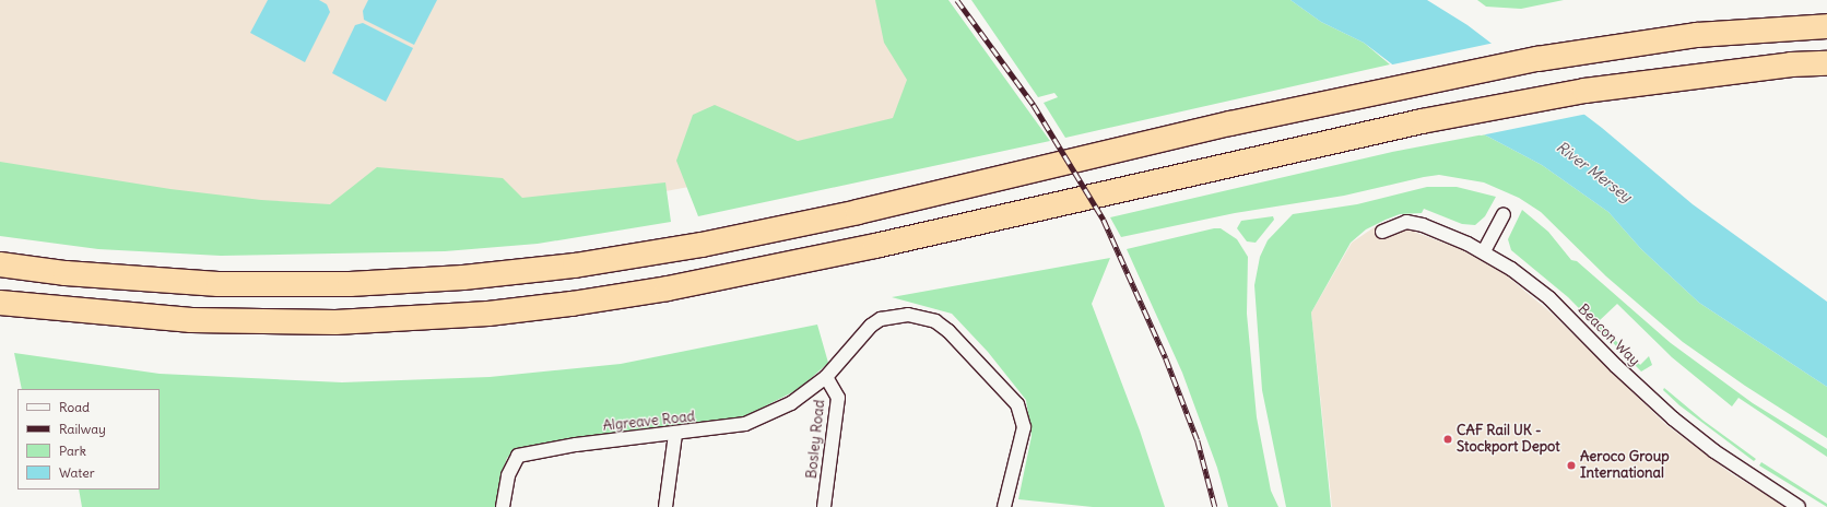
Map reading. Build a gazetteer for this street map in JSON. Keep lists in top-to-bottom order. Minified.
{"streets":{"street":["Beacon Way","Algreave Road","Bosley Road"]},"crossings":[["Algreave Road","Bosley Road"]],"water":["River Mersey"],"places":["CAF Rail UK - Stockport Depot","Aeroco Group International"],"legend":["Road","Railway","Park","Water"]}
